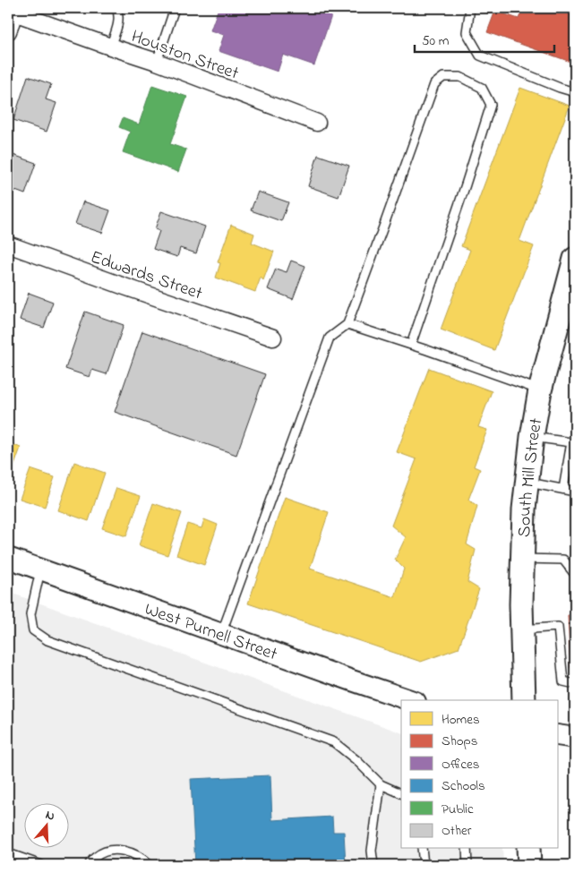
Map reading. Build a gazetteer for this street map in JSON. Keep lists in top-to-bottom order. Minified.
{"streets":{"main road":["South Mill Street"],"street":["Houston Street","Edwards Street","West Purnell Street"]},"legend":["Homes","Shops","Offices","Schools","Public","Other"],"scale_bar":"50 m","north":"top"}
